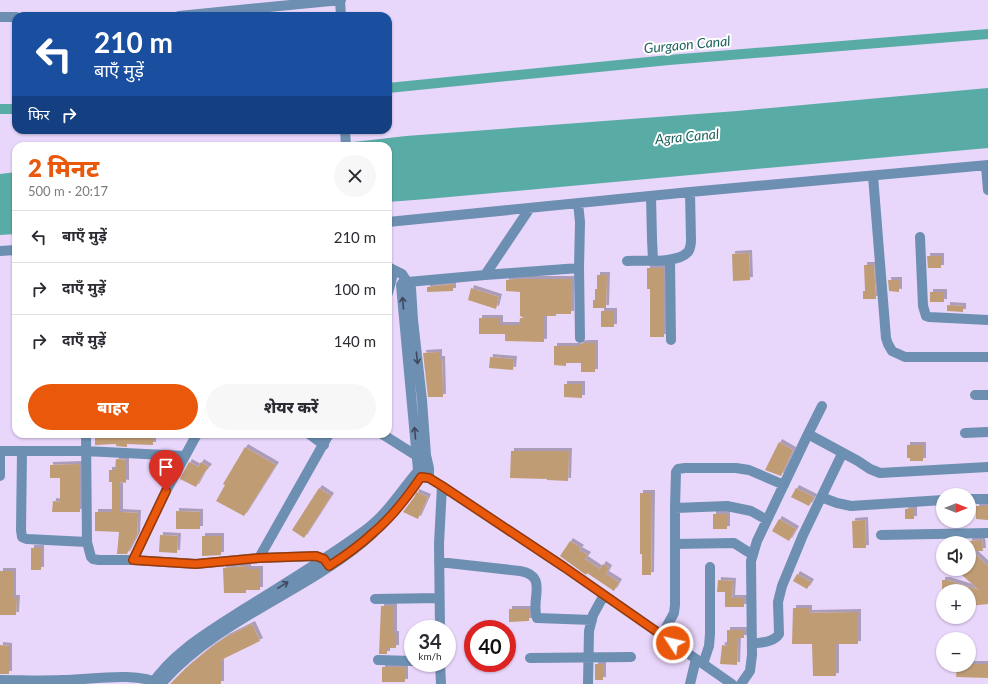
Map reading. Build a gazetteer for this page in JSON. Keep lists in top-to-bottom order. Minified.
{"water":["Gurgaon Canal","Agra Canal"],"north":"right","page":{"turn":["210 m","बाएँ मुड़ें"],"then":"फिर","heading":["2 मिनट","500 m · 20:17"],"list":[{"name":"बाएँ मुड़ें","value":"210 m"},{"name":"दाएँ मुड़ें","value":"100 m"},{"name":"दाएँ मुड़ें","value":"140 m"}],"buttons":["बाहर","शेयर करें"],"map_buttons":["+","−"],"speed":"34 km/h","limit":"40"}}
